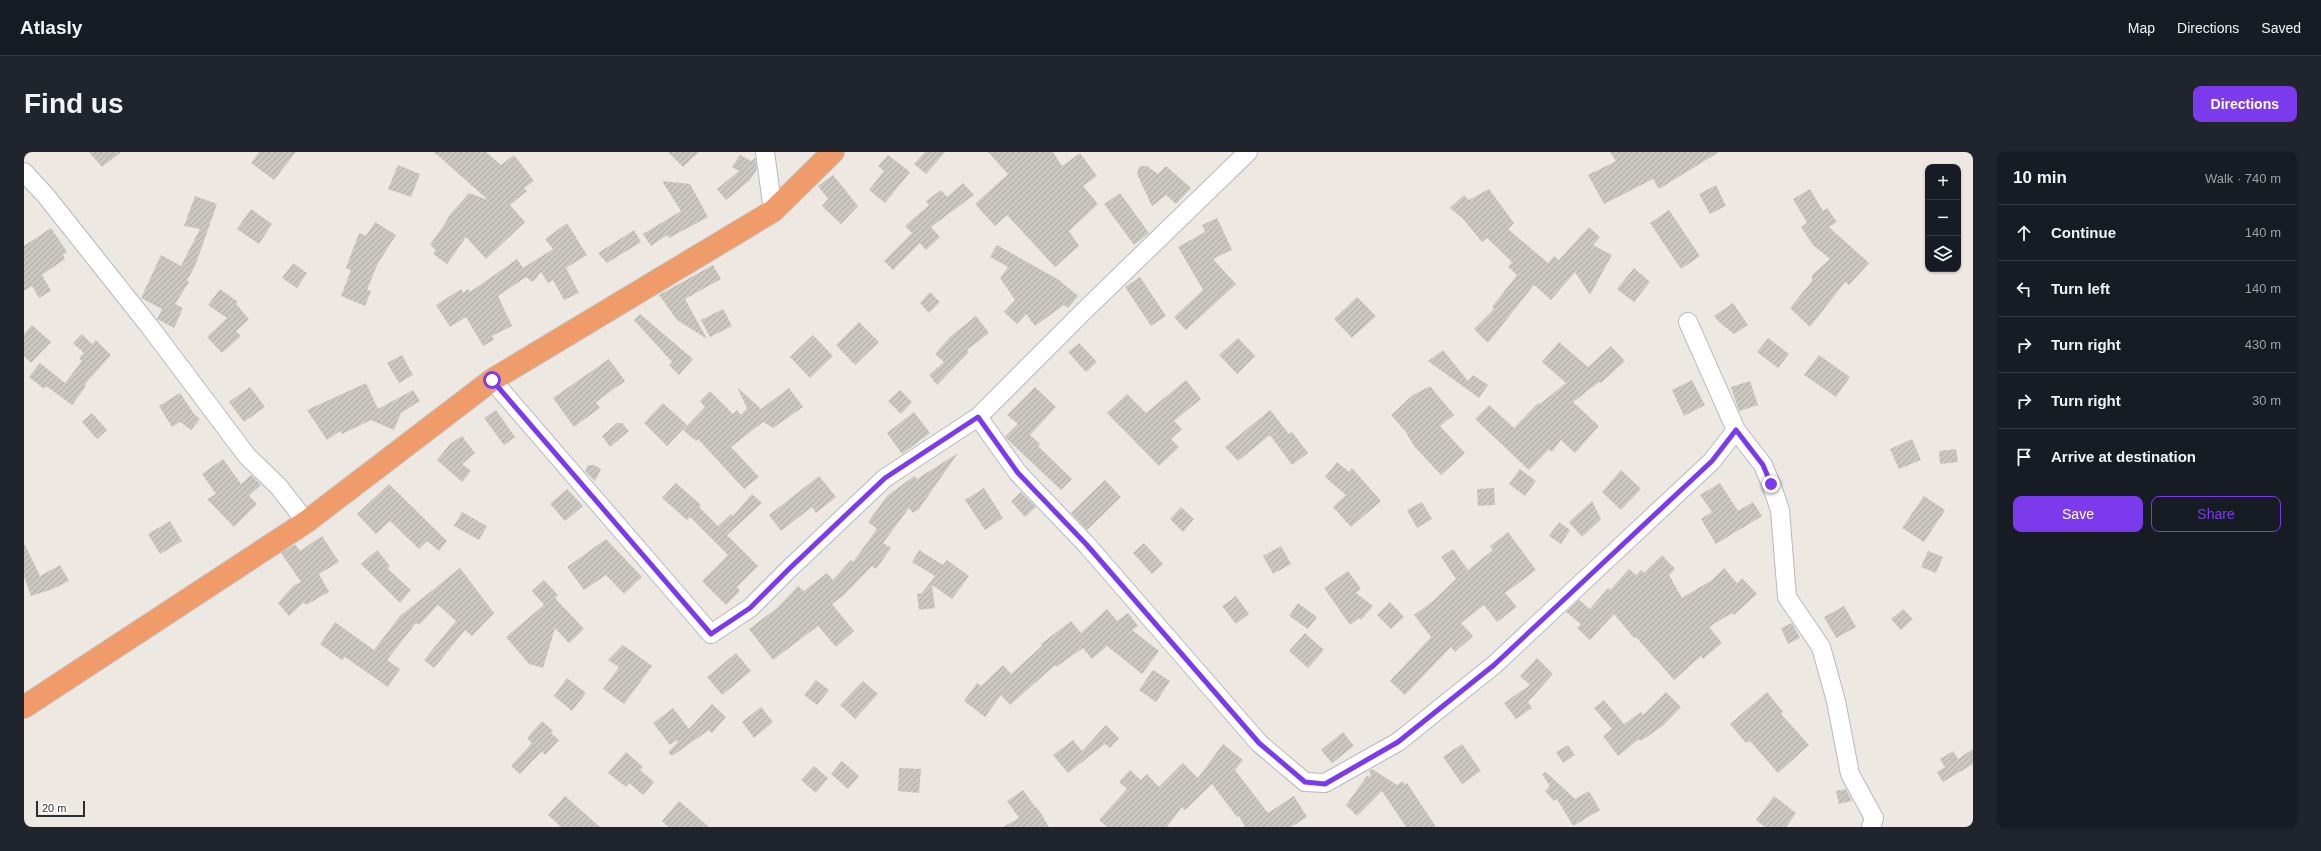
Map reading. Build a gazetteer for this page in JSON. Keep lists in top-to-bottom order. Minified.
{"scale_bar":"20 m","page":{"header":"Atlasly","nav":["Map","Directions","Saved"],"buttons":["Directions",["Save","Share"]],"title":"Find us","heading":["10 min","Walk · 740 m"],"map_buttons":["+","−"],"list":[["Continue","140 m"],["Turn left","140 m"],["Turn right","430 m"],["Turn right","30 m"],"Arrive at destination"],"scale":"20 m"}}
